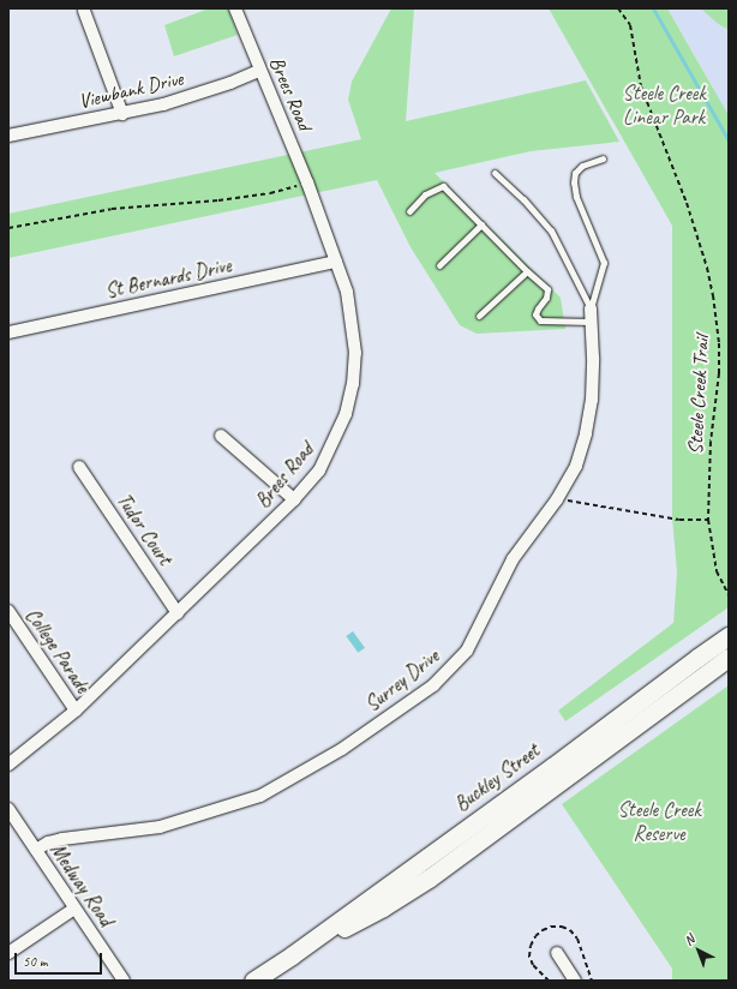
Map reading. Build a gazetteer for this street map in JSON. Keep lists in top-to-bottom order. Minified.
{"streets":{"main road":["Buckley Street"],"street":["Viewbank Drive","Brees Road","St Bernards Drive","Tudor Court","College Parade","Surrey Drive","Medway Road"],"path":["Steele Creek Trail"]},"crossings":[["Viewbank Drive","Brees Road"],["Brees Road","St Bernards Drive"],["Brees Road","Tudor Court"],["Brees Road","College Parade"],["Surrey Drive","Medway Road"]],"parks":["Steele Creek Linear Park","Steele Creek Reserve"],"scale_bar":"50 m","north":"top left"}
